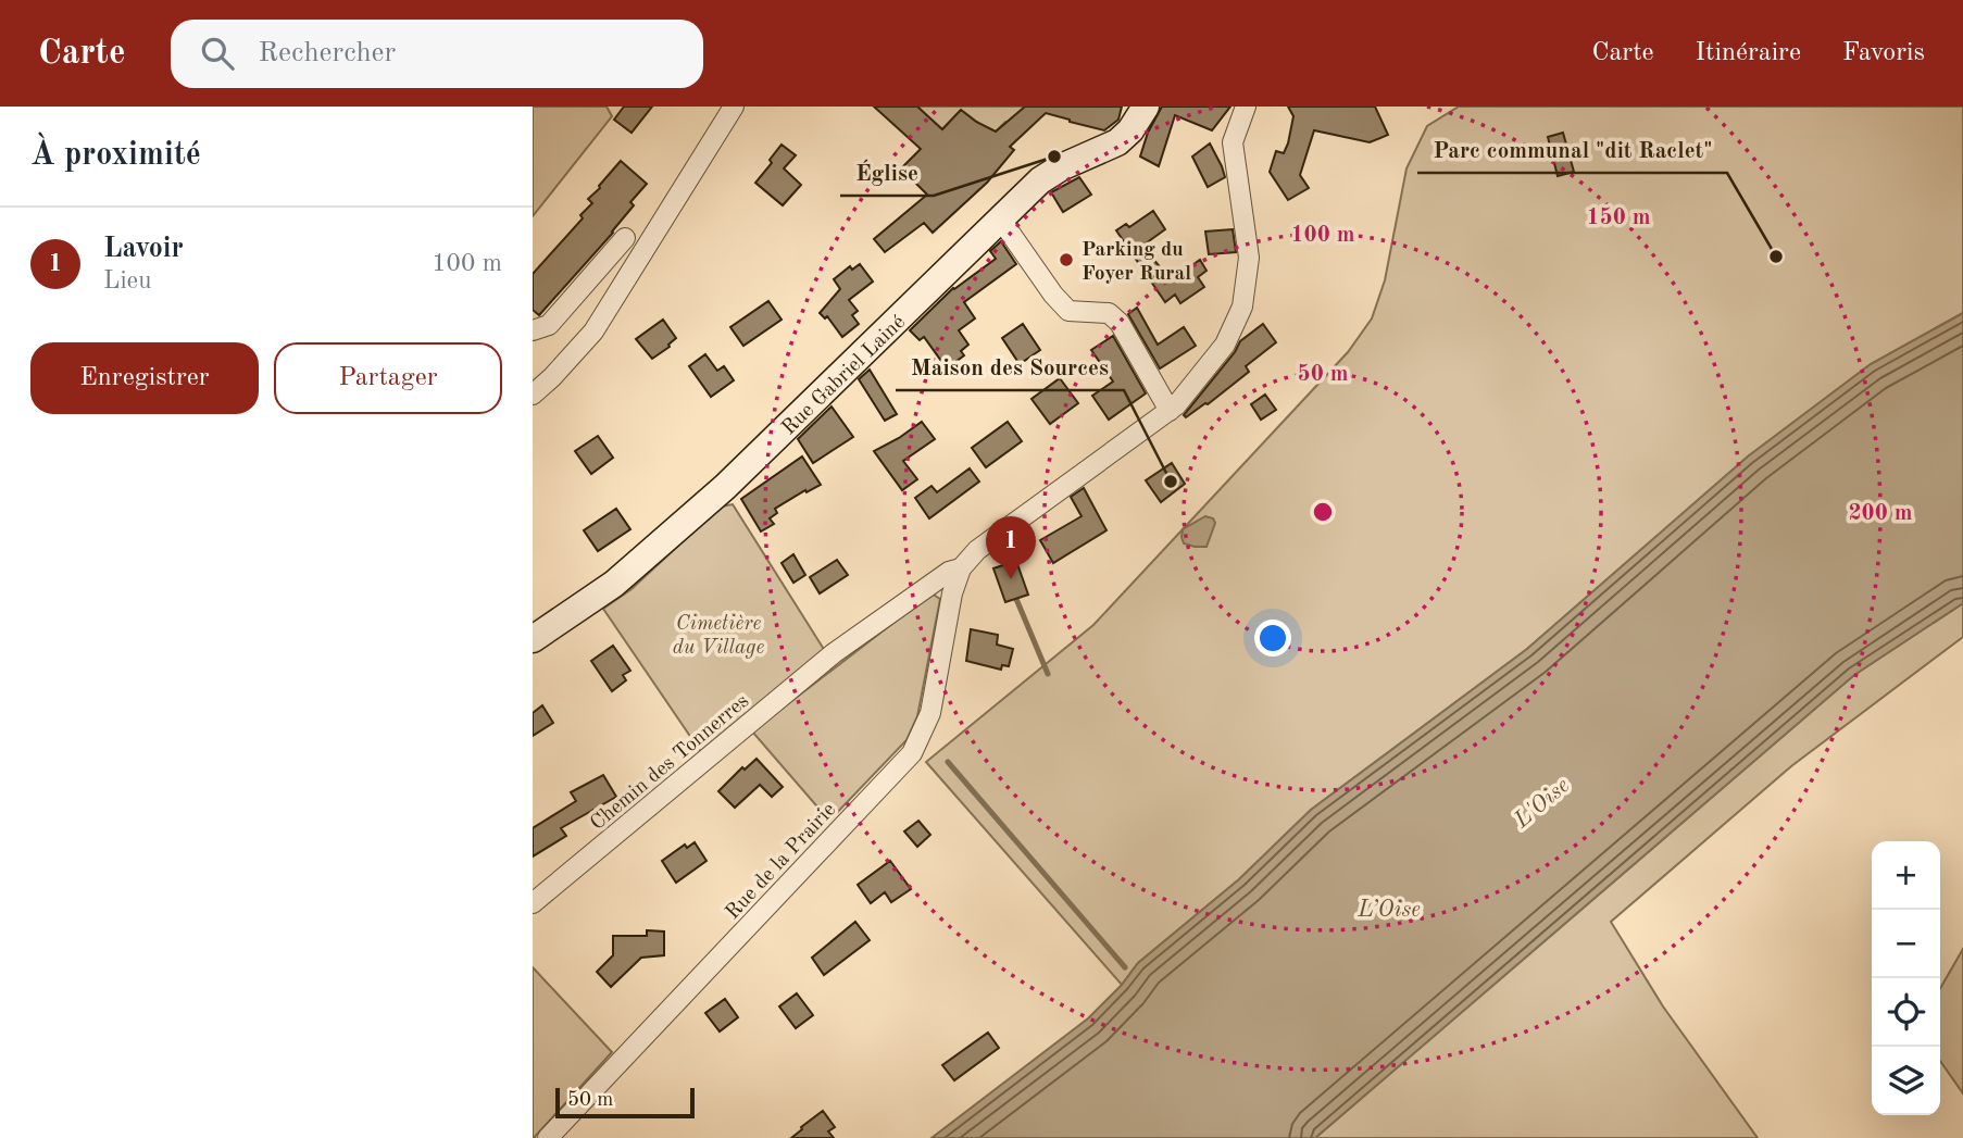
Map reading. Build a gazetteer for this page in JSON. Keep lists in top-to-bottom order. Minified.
{"streets":{"street":["Rue Gabriel Lainé","Chemin des Tonnerres","Rue de la Prairie"]},"crossings":[["Chemin des Tonnerres","Rue de la Prairie"]],"water":["L'Oise","L’Oise"],"parks":["Cimetière du Village"],"places":["Église","Parc communal \"dit Raclet\"","Parking du Foyer Rural","Maison des Sources"],"scale_bar":"50 m","page":{"header":"Carte","search":"Rechercher","nav":["Carte","Itinéraire","Favoris"],"heading":"À proximité","list":[{"mark":"1","name":"Lavoir","note":"Lieu","value":"100 m"}],"buttons":["Enregistrer","Partager"],"pins":"1","map_buttons":["+","−"],"scale":"50 m"},"rings":["150 m","100 m","50 m","200 m"]}
